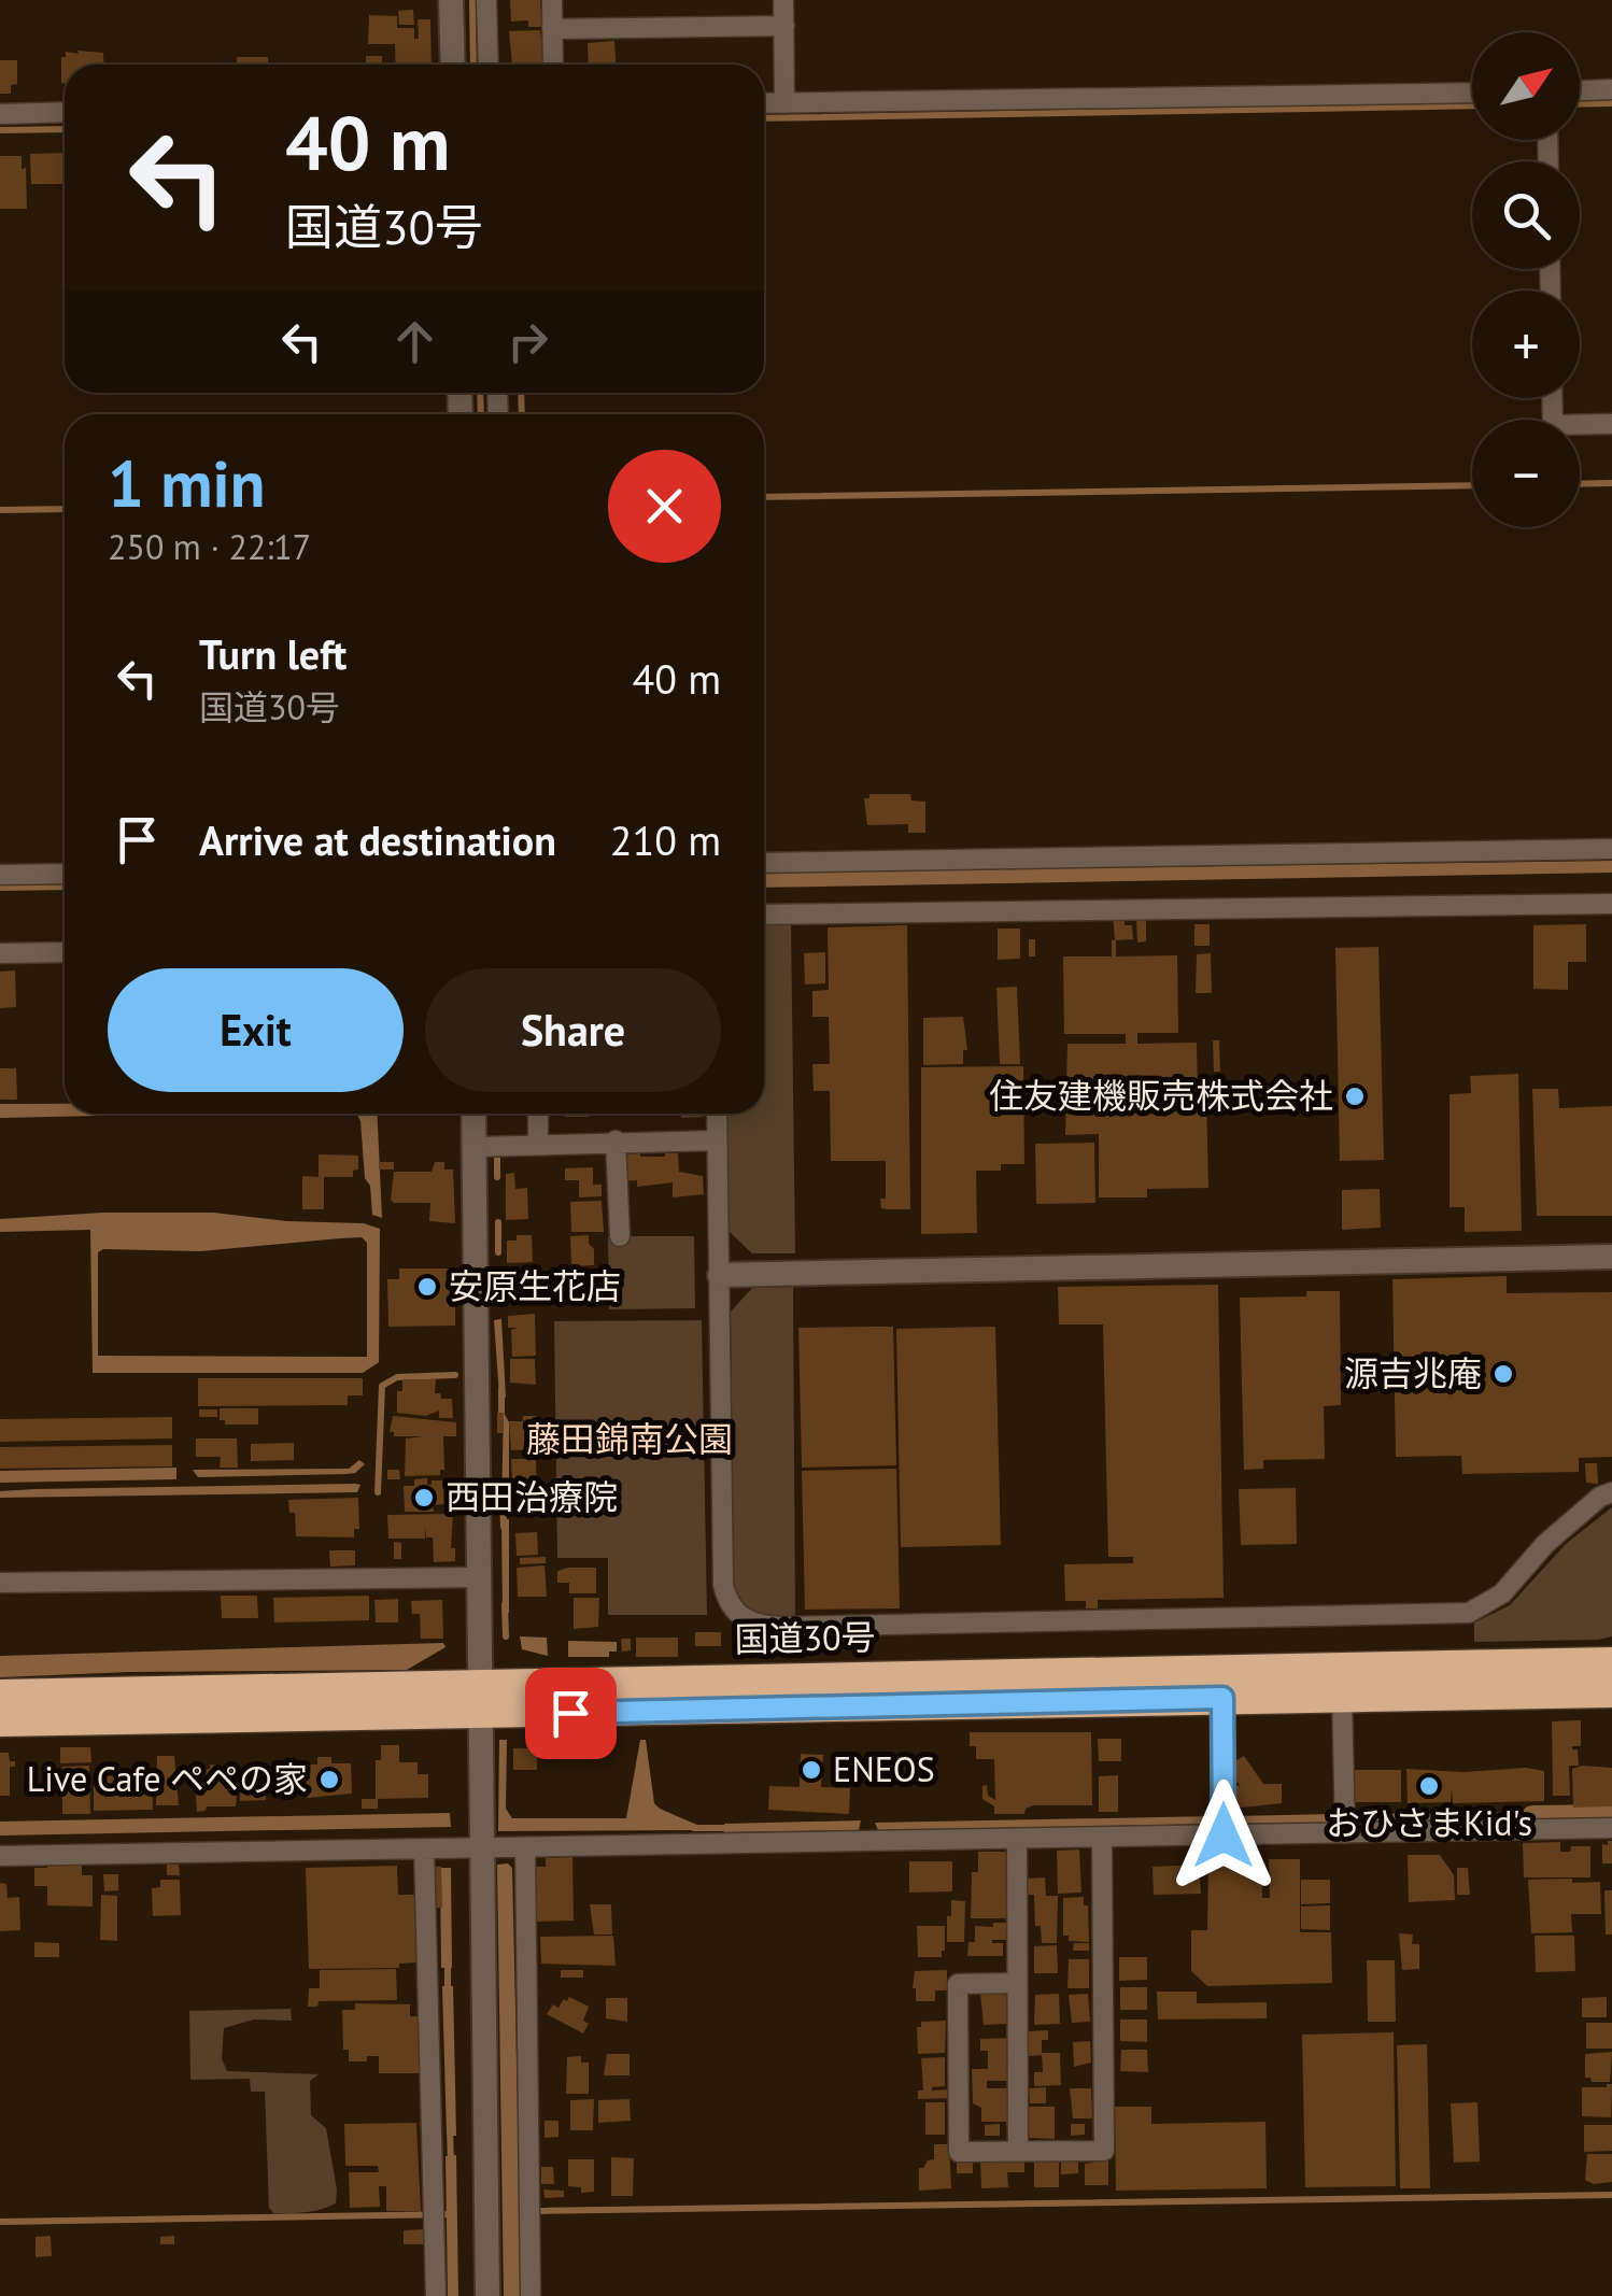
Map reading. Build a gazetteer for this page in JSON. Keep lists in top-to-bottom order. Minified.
{"streets":{"highway":["国道30号"]},"parks":["藤田錦南公園"],"places":["住友建機販売株式会社","安原生花店","源吉兆庵","西田治療院","ENEOS","Live Cafe ペペの家","おひさまKid's"],"north":"top right","page":{"map_buttons":["+","−"],"turn":["40 m","国道30号"],"heading":["1 min","250 m · 22:17"],"list":[{"name":"Turn left","note":"国道30号","value":"40 m"},{"name":"Arrive at destination","value":"210 m"}],"buttons":["Exit","Share"]}}
